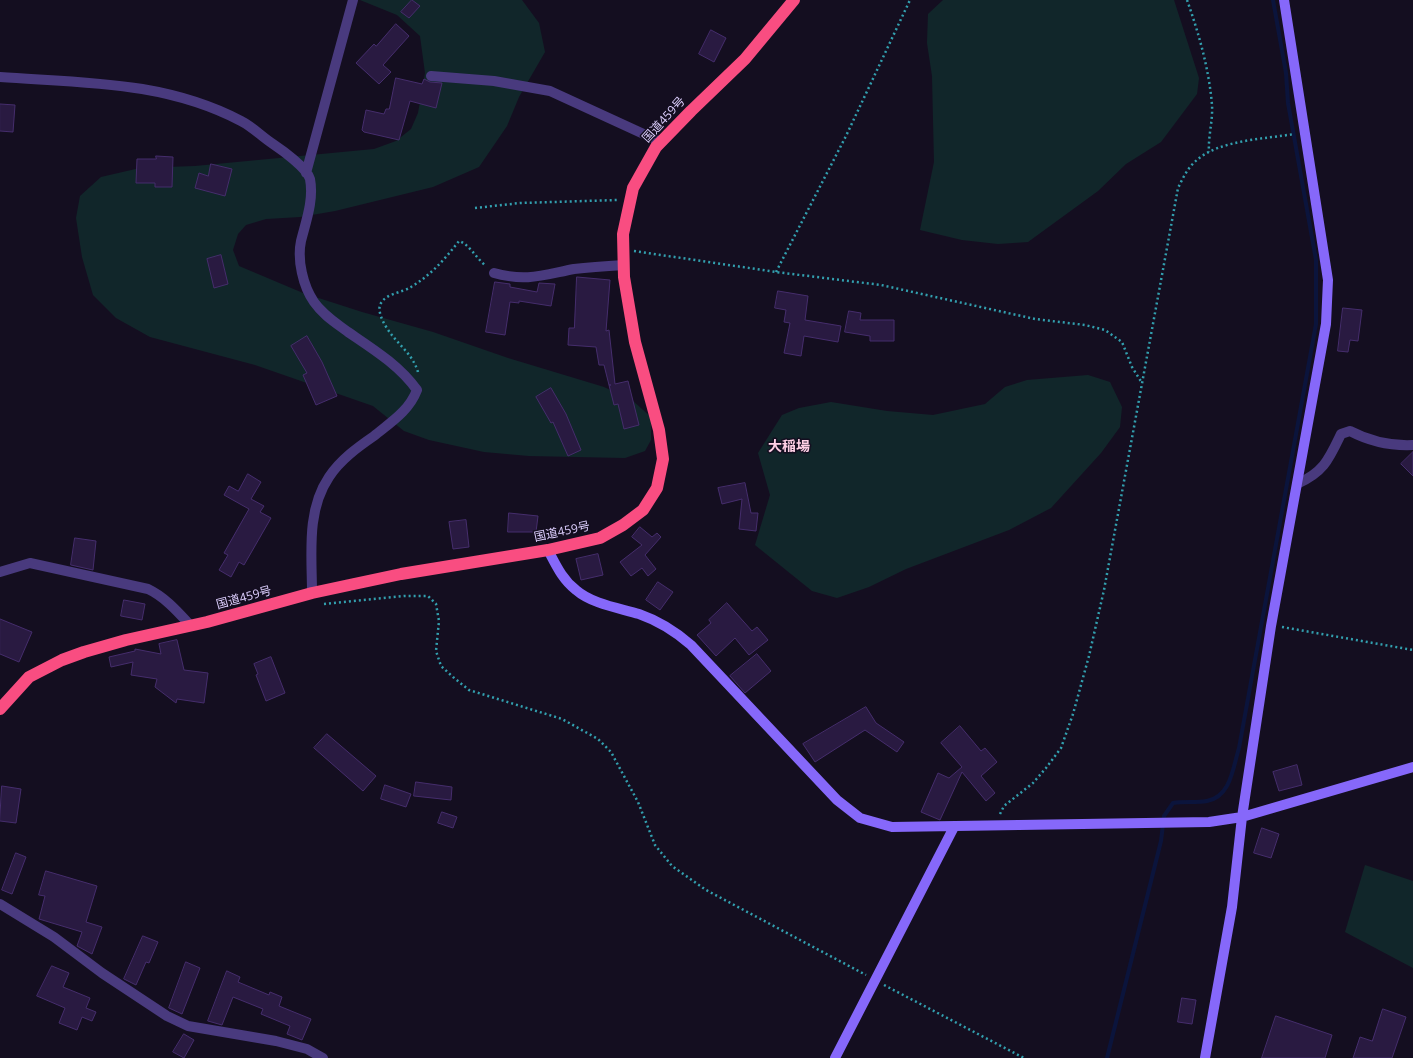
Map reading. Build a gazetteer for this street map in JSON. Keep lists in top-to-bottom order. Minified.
{"streets":{"highway":["国道459号"]},"districts":["大稲場"]}
